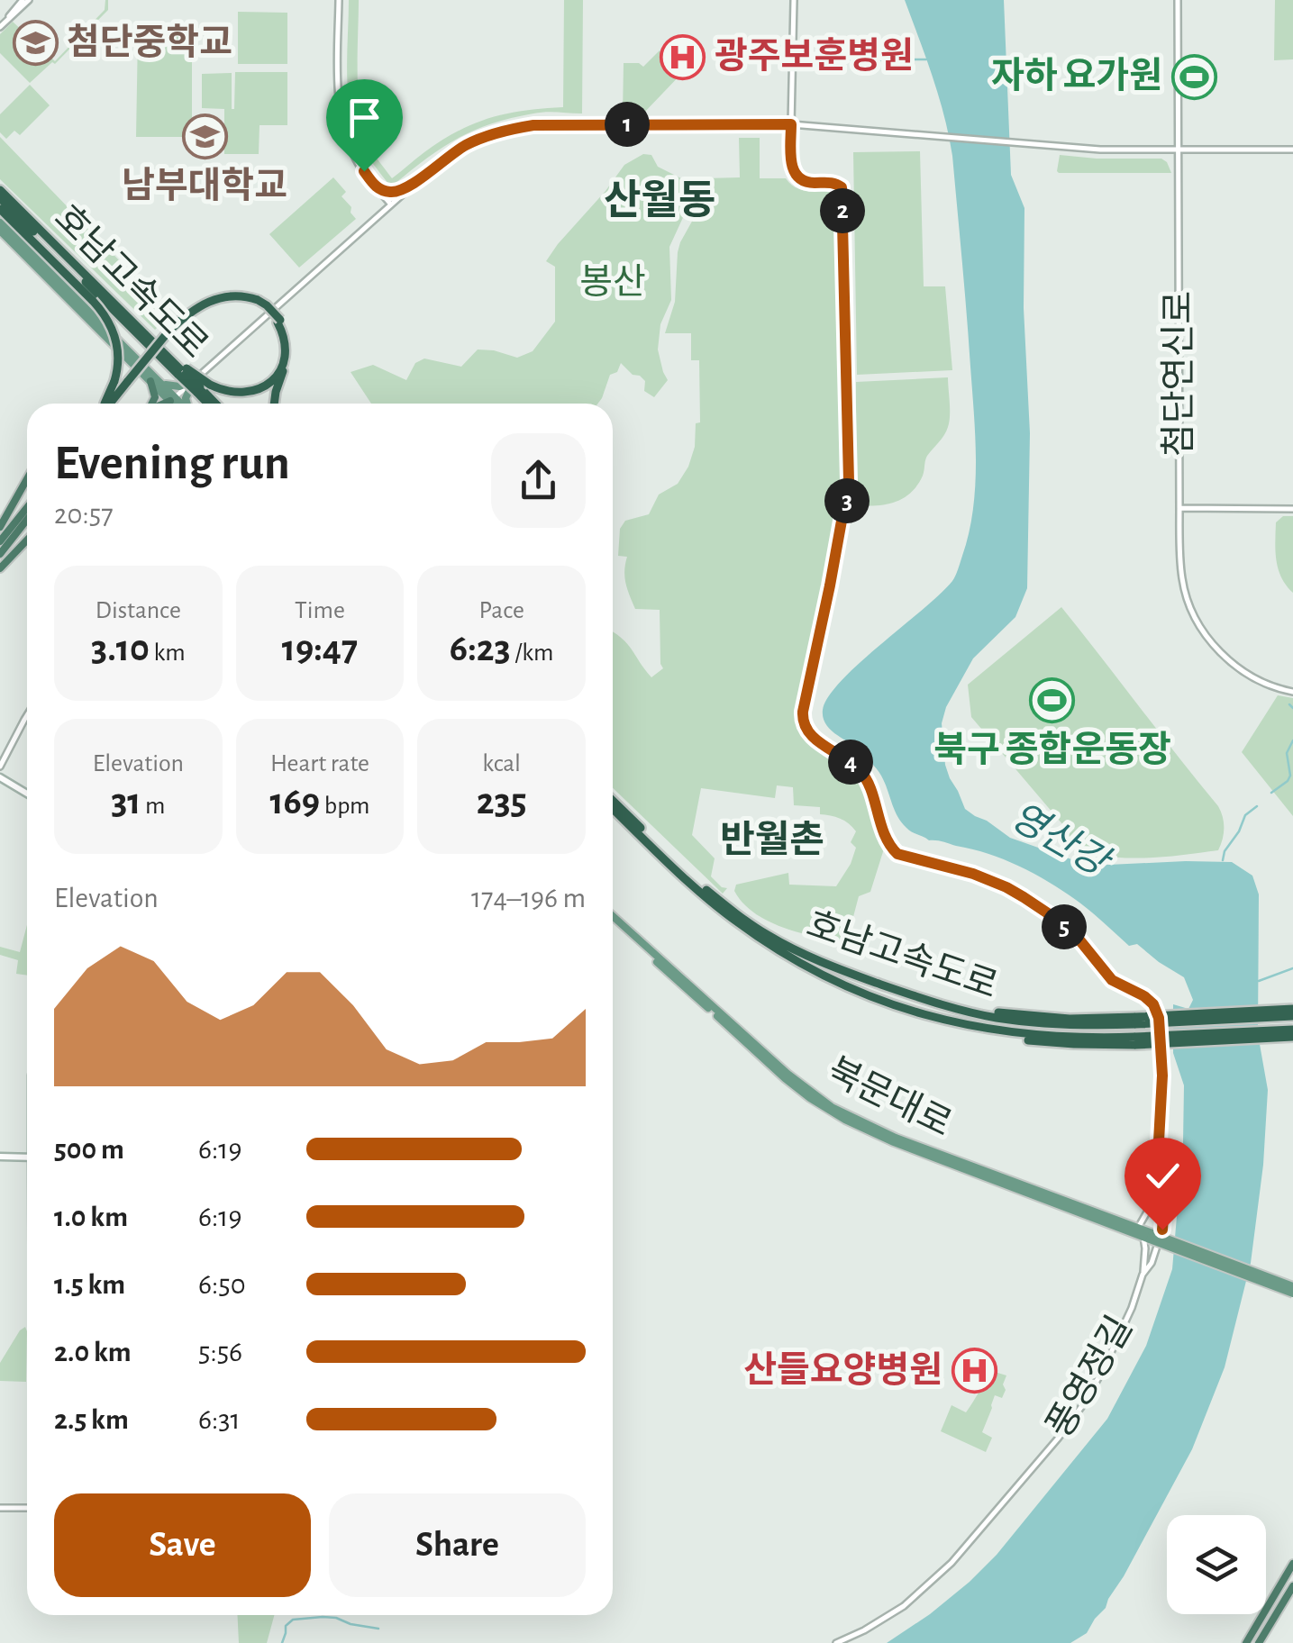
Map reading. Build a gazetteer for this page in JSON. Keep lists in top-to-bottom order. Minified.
{"streets":{"highway":["호남고속도로"],"main road":["북문대로"],"street":["첨단연신로","풍영정길"]},"districts":["산월동","반월촌"],"water":["영산강"],"parks":["봉산"],"places":{"school or university":["첨단중학교","남부대학교"],"hospital":["광주보훈병원","산들요양병원"],"sports":["자하 요가원","북구 종합운동장"]},"page":{"pins":["1","2","3","4","5"],"heading":["Evening run","20:57"],"stats":[["Distance","3.10 km"],["Time","19:47"],["Pace","6:23 /km"],["Elevation","31 m"],["Heart rate","169 bpm"],["kcal","235"]],"chart":["Elevation","174–196 m"],"list":[{"name":"500 m","note":"6:19"},{"name":"1.0 km","note":"6:19"},{"name":"1.5 km","note":"6:50"},{"name":"2.0 km","note":"5:56"},{"name":"2.5 km","note":"6:31"}],"buttons":["Save","Share"]}}
